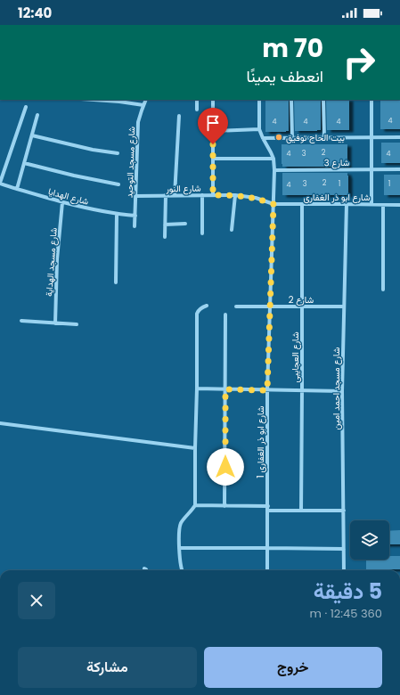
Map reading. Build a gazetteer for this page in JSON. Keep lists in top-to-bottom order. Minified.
{"streets":{"street":["شارع مسجد التوحيد","شارع 3","شارع النور","شارع الهدايا","شارع ابو ذر الغفارى","شارع مسجد الهداية","شارع 2","شارع العجايبى","شارع مسجد احمد امين","شارع ابو ذر الغفارى 1"]},"crossings":[["شارع مسجد التوحيد","شارع النور"],["شارع مسجد التوحيد","شارع الهدايا"],["شارع 3","شارع ابو ذر الغفارى 1"],["شارع النور","شارع ابو ذر الغفارى"],["شارع النور","شارع ابو ذر الغفارى 1"],["شارع الهدايا","شارع مسجد الهداية"],["شارع ابو ذر الغفارى","شارع العجايبى"],["شارع ابو ذر الغفارى","شارع مسجد احمد امين"],["شارع ابو ذر الغفارى","شارع ابو ذر الغفارى 1"],["شارع 2","شارع العجايبى"],["شارع 2","شارع مسجد احمد امين"],["شارع 2","شارع ابو ذر الغفارى 1"]],"places":["بيت الحاج توفيق"],"house_numbers":["4","4","4","4","2","4","3","4","2","3","1","1","4"],"page":{"status":"12:40","turn":["70 m","انعطف يمينًا"],"heading":["5 دقيقة","360 m · 12:45"],"buttons":["خروج","مشاركة"]}}
